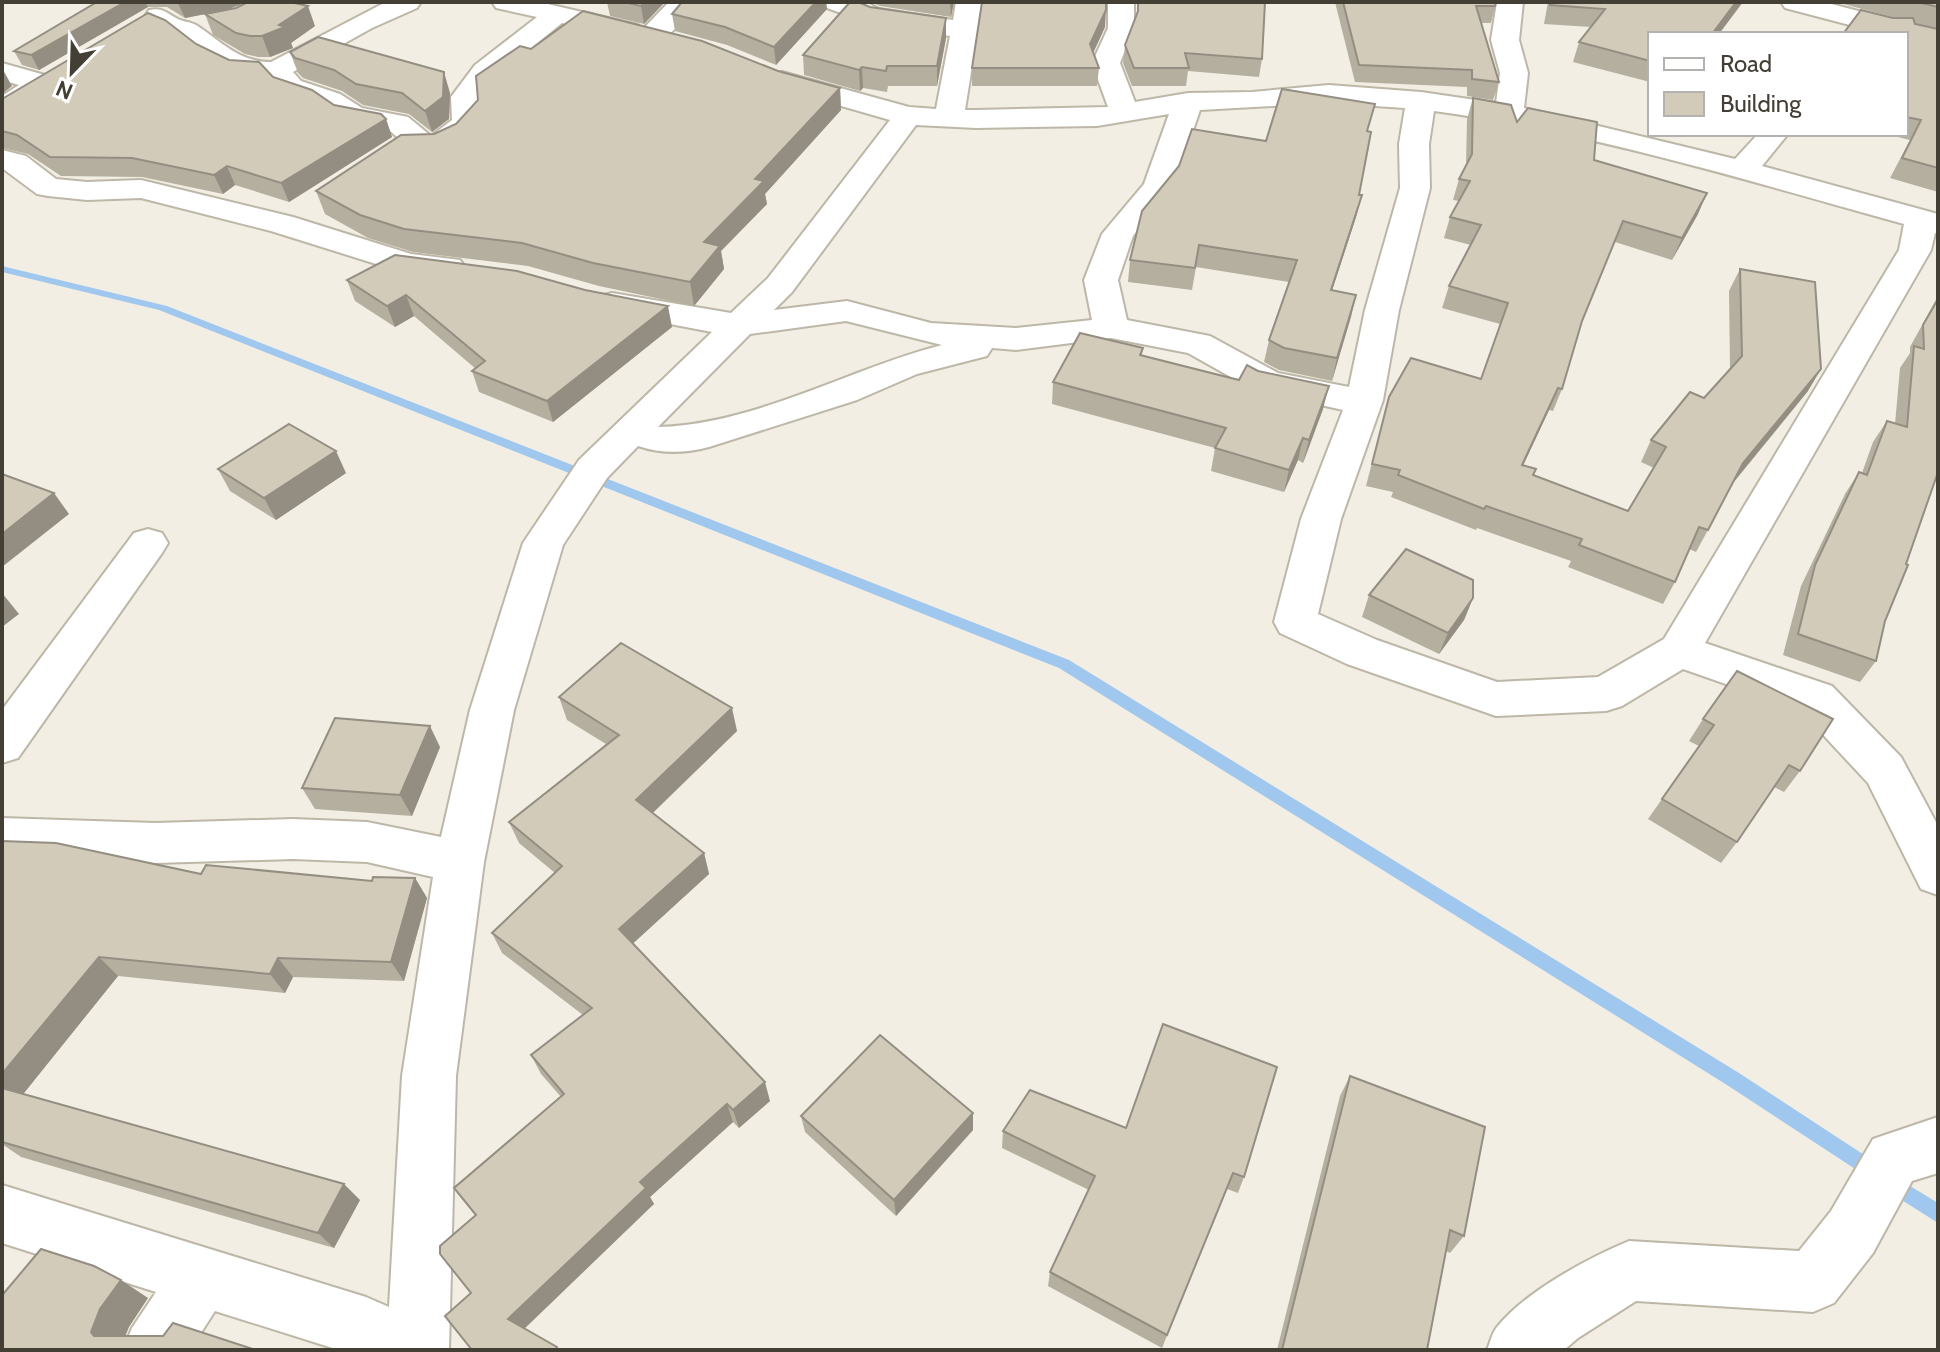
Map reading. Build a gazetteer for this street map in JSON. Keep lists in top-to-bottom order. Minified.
{"legend":["Road","Building"],"north":"bottom left"}
